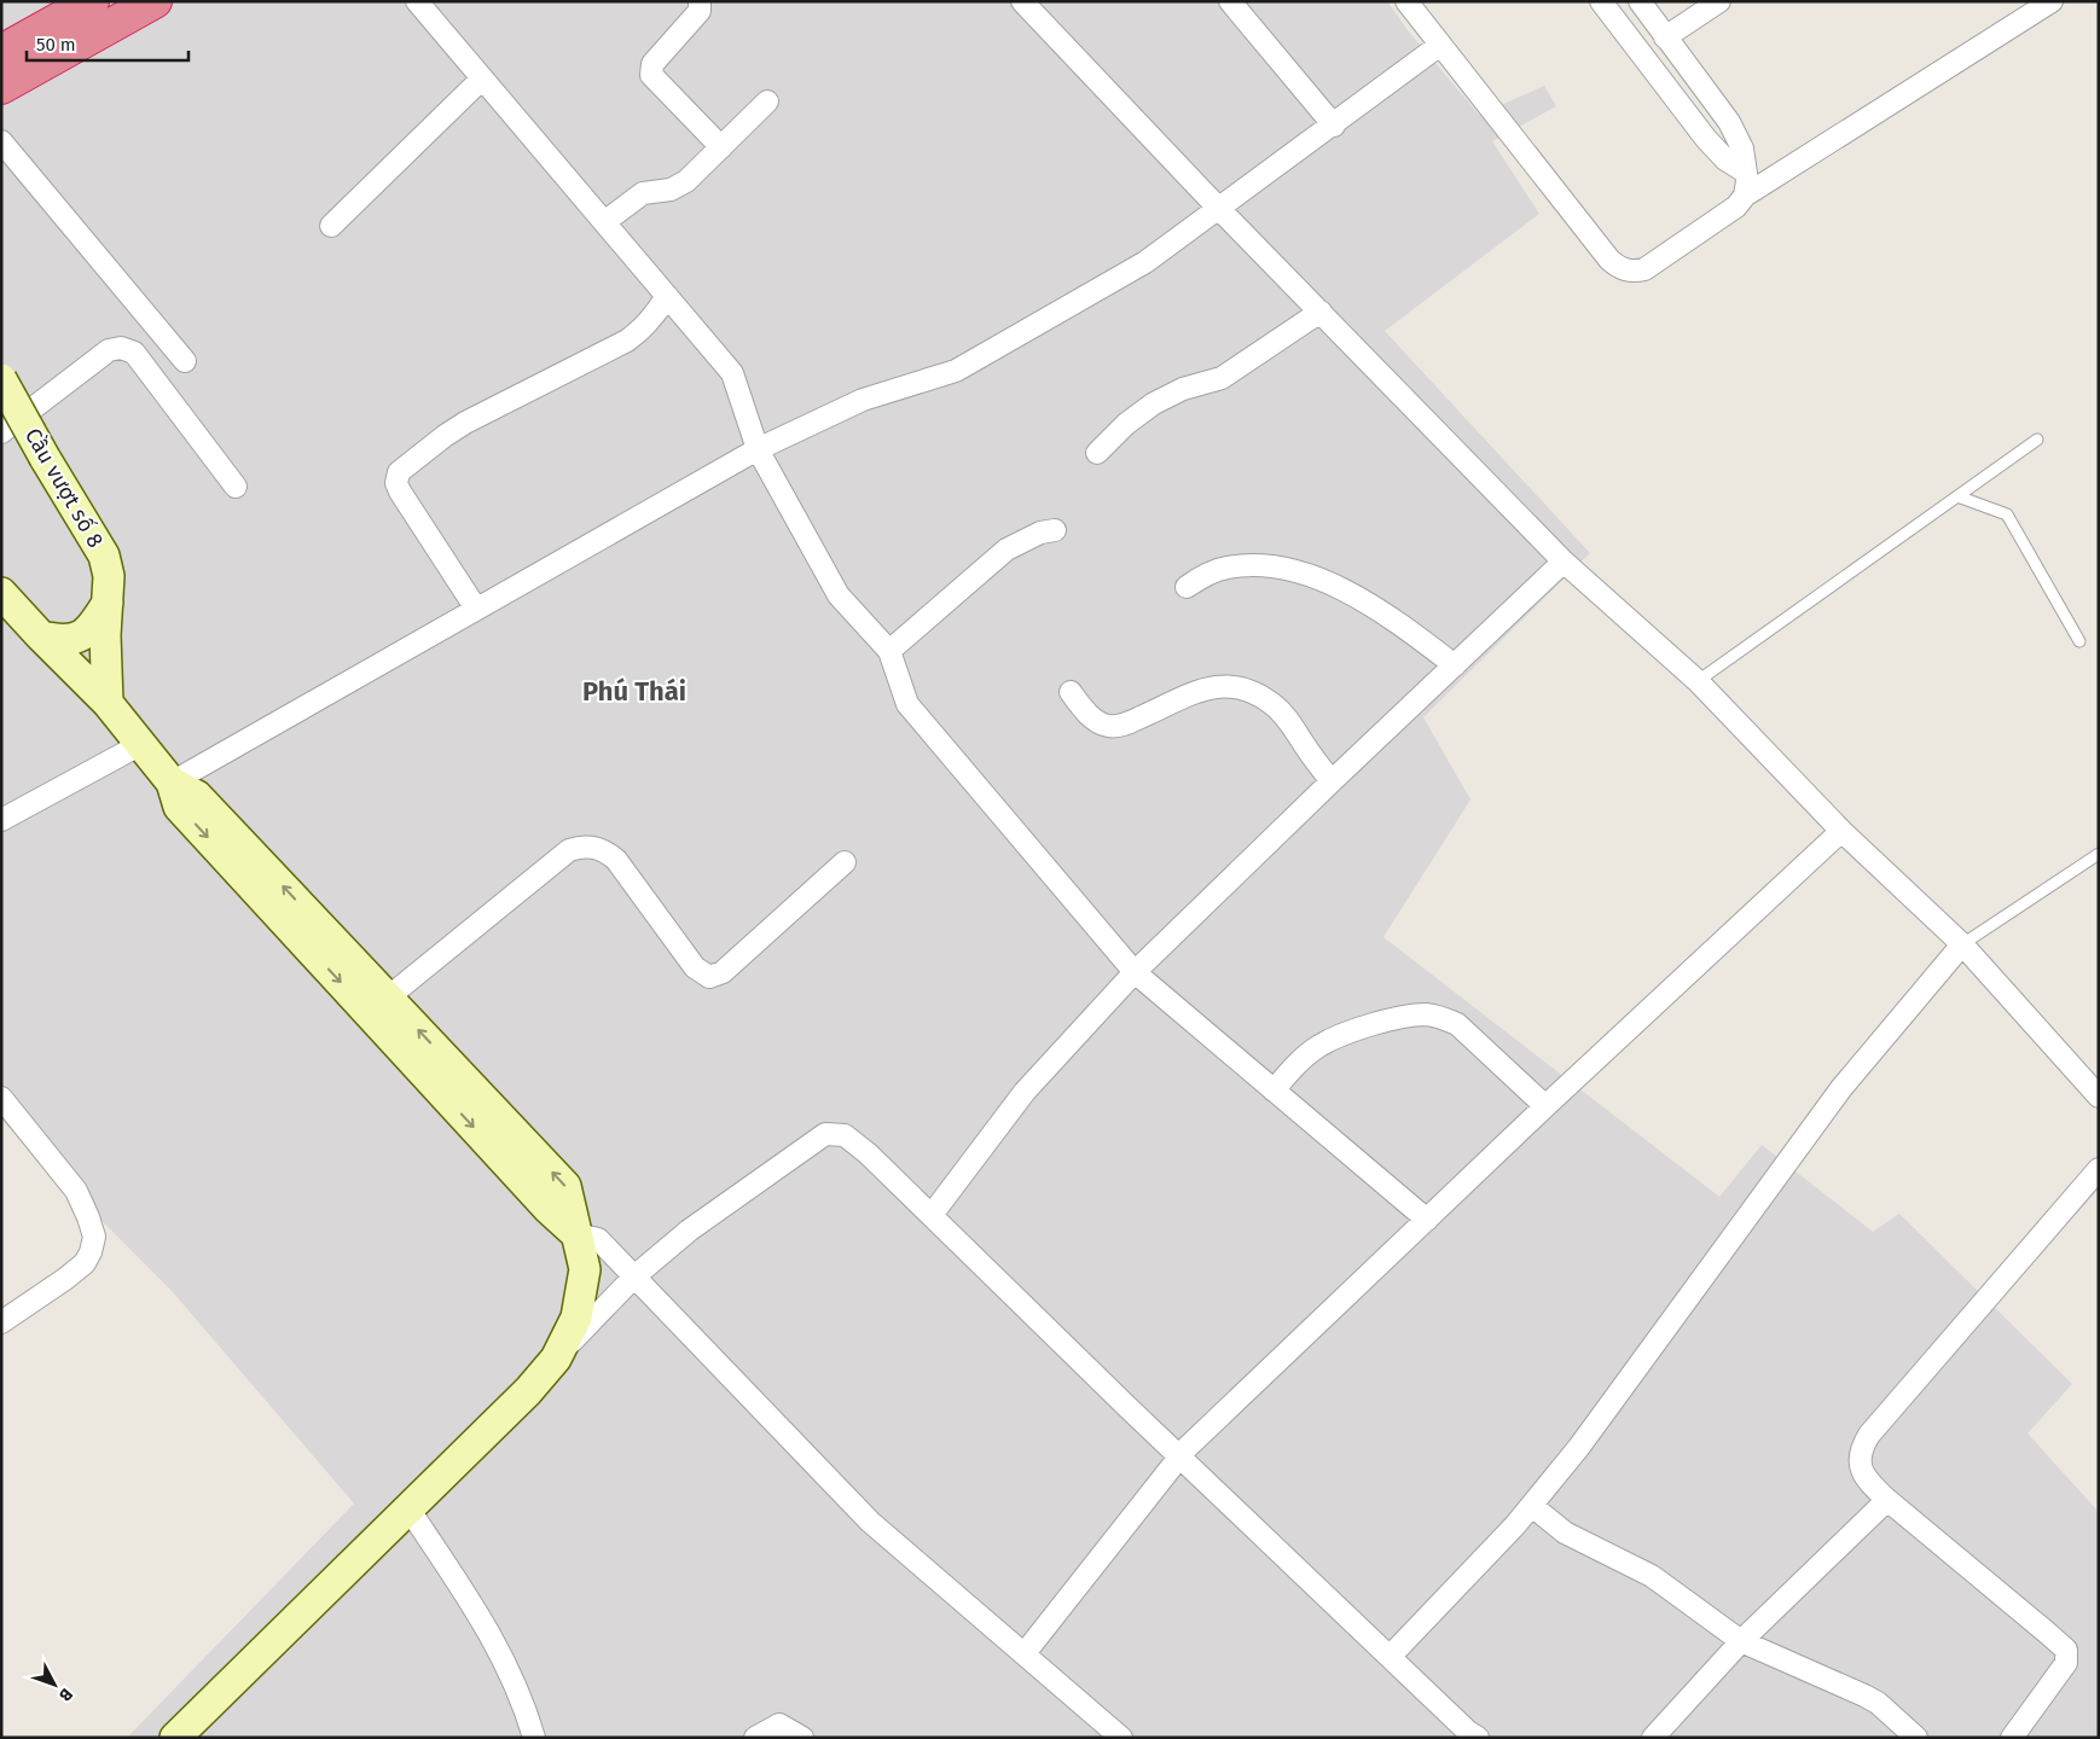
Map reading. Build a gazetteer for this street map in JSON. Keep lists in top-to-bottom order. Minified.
{"streets":{"street":["Cầu vượt số 8"]},"districts":["Phú Thái"],"scale_bar":"50 m","north":"bottom right"}
